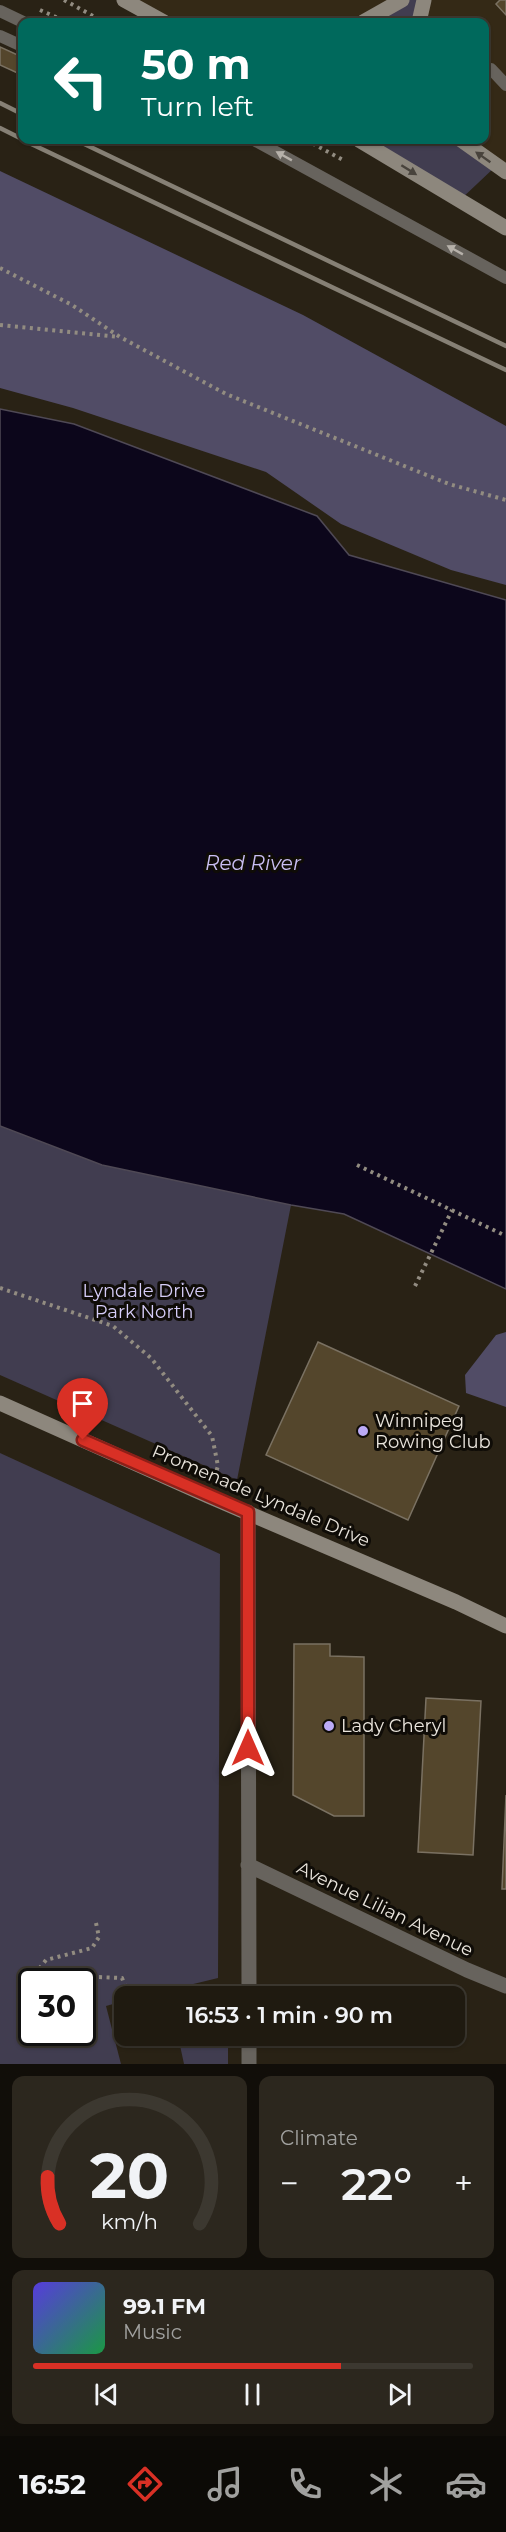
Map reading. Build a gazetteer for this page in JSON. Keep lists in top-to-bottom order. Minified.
{"streets":{"street":["Promenade Lyndale Drive","Avenue Lilian Avenue"]},"water":["Red River"],"parks":["Lyndale Drive Park North"],"places":["Winnipeg Rowing Club","Lady Cheryl"],"page":{"turn":["50 m","Turn left"],"limit":"30","trip":"16:53 · 1 min · 90 m","tile":"Climate","heat":["−","22°","+"],"song":["99.1 FM","Music"],"tabs":"16:52","gauge":["20","km/h"]}}
